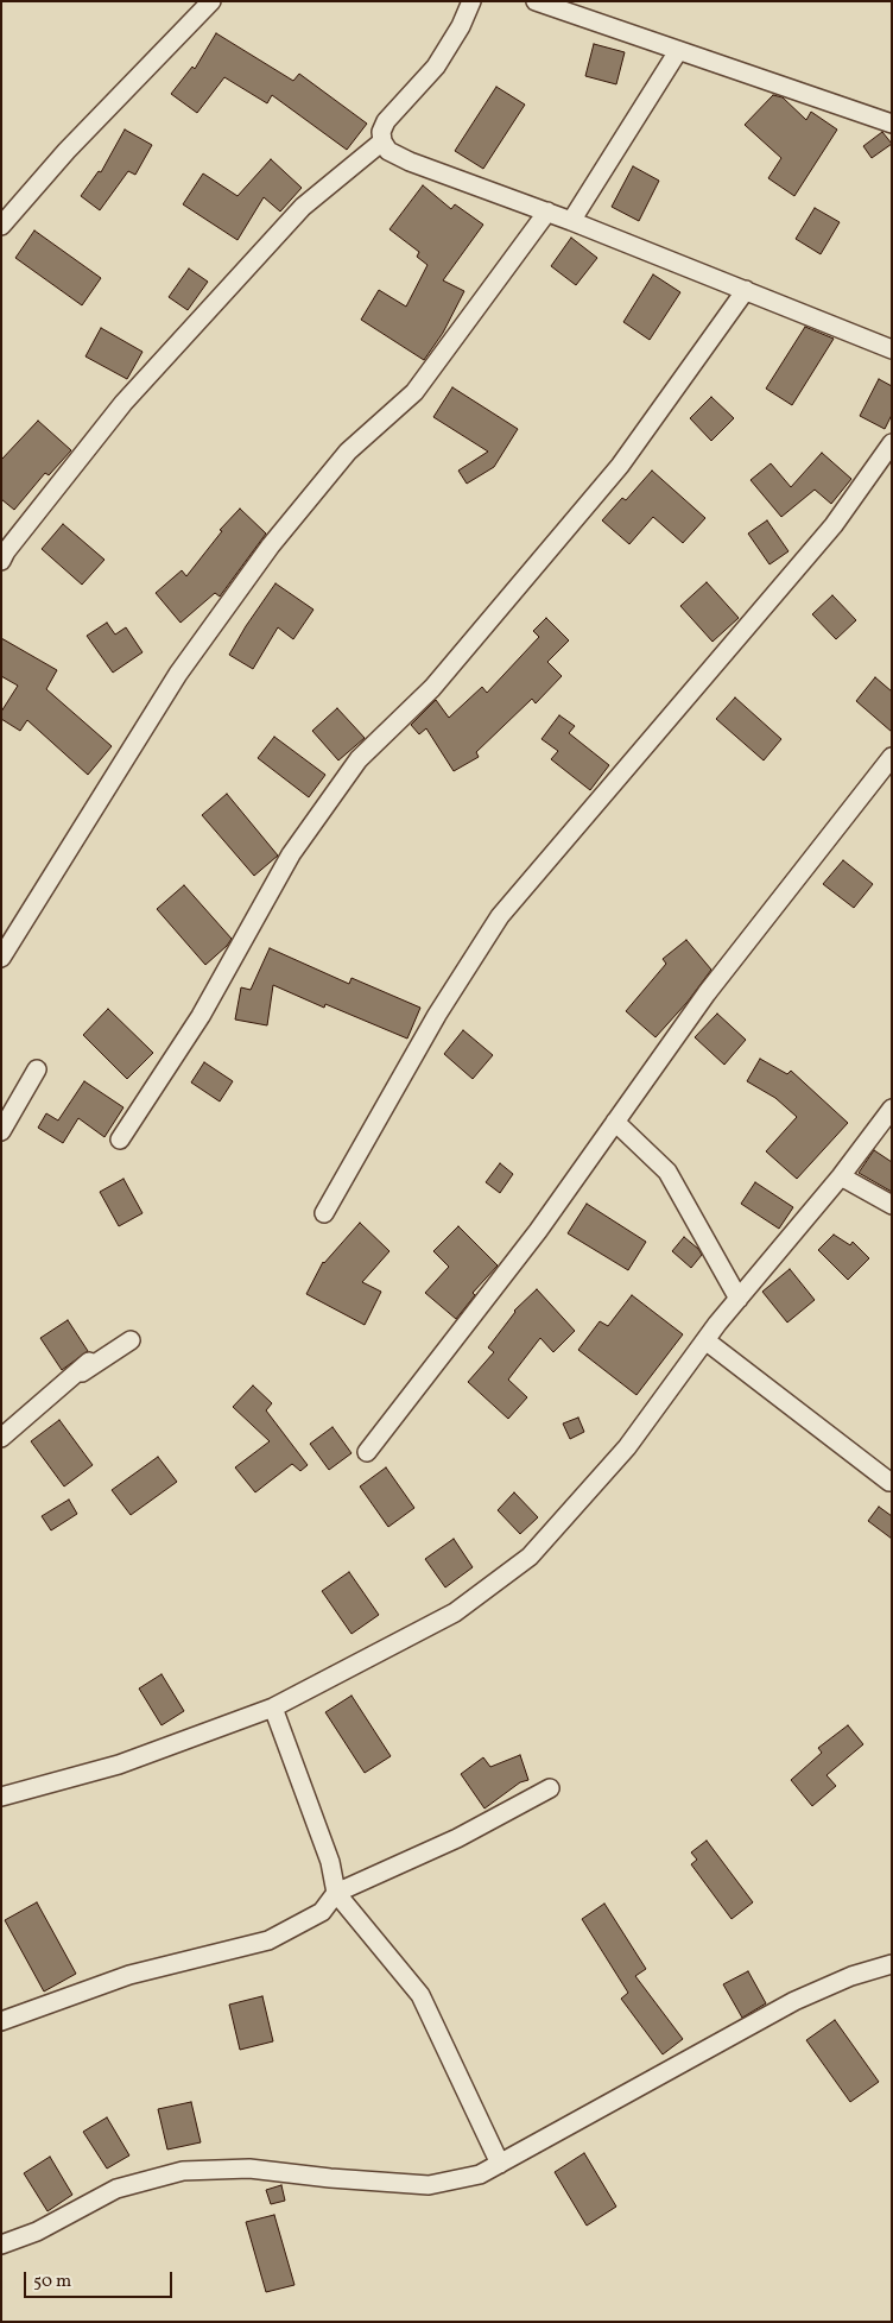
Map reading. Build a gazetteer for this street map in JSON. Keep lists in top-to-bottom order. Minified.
{"scale_bar":"50 m"}
